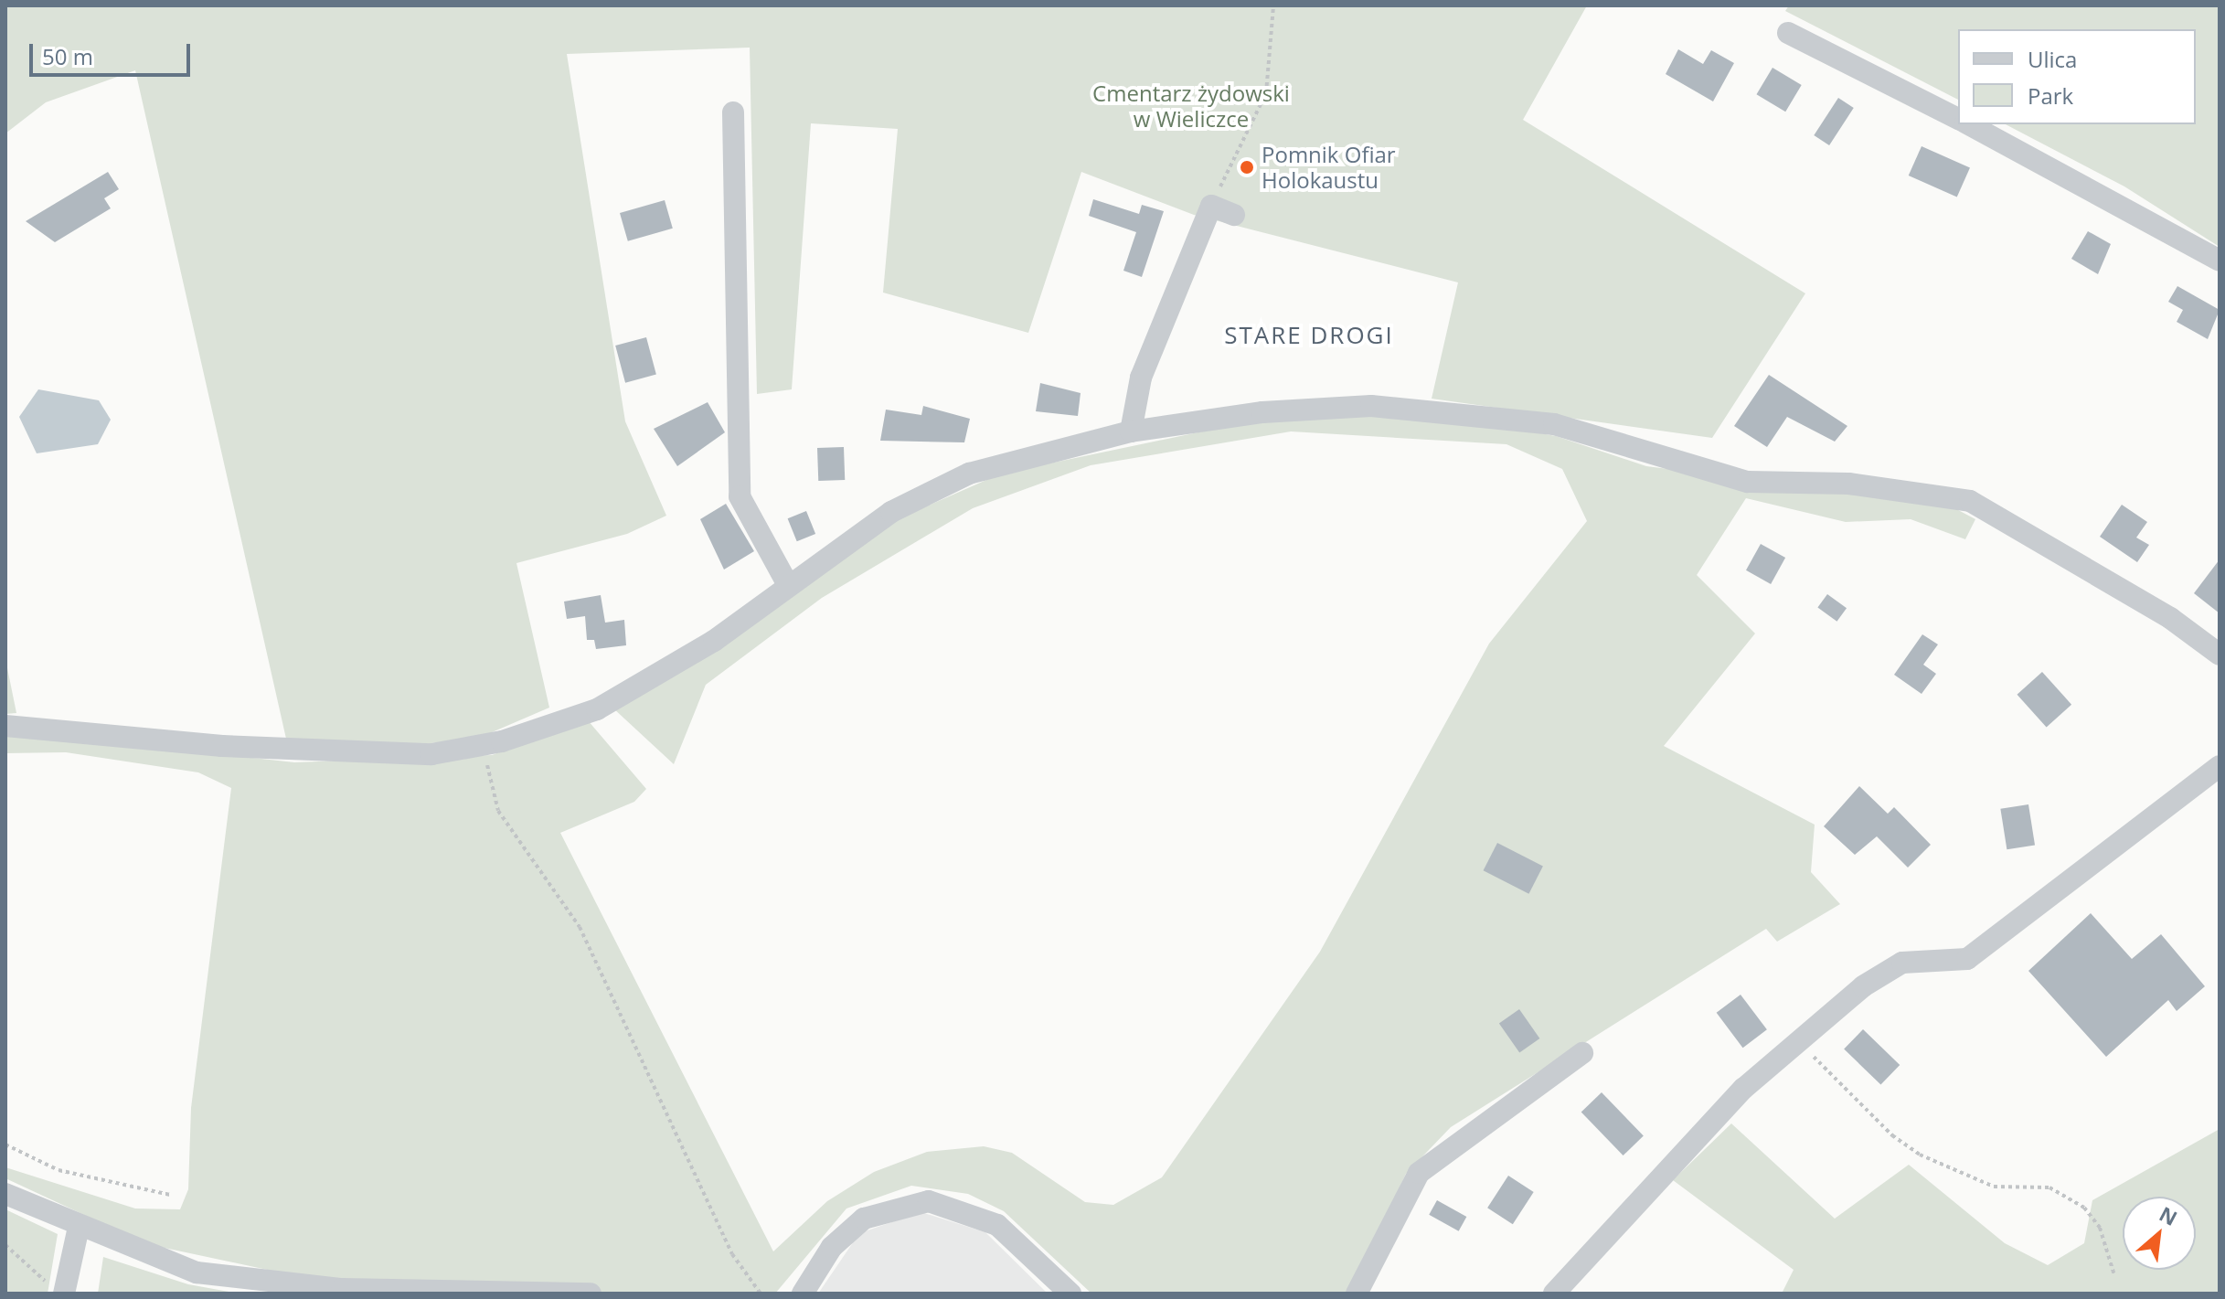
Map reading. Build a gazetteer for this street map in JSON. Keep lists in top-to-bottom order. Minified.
{"districts":["STARE DROGI"],"parks":["Cmentarz żydowski w Wieliczce"],"places":["Pomnik Ofiar Holokaustu"],"legend":["Ulica","Park"],"scale_bar":"50 m","north":"top right"}
